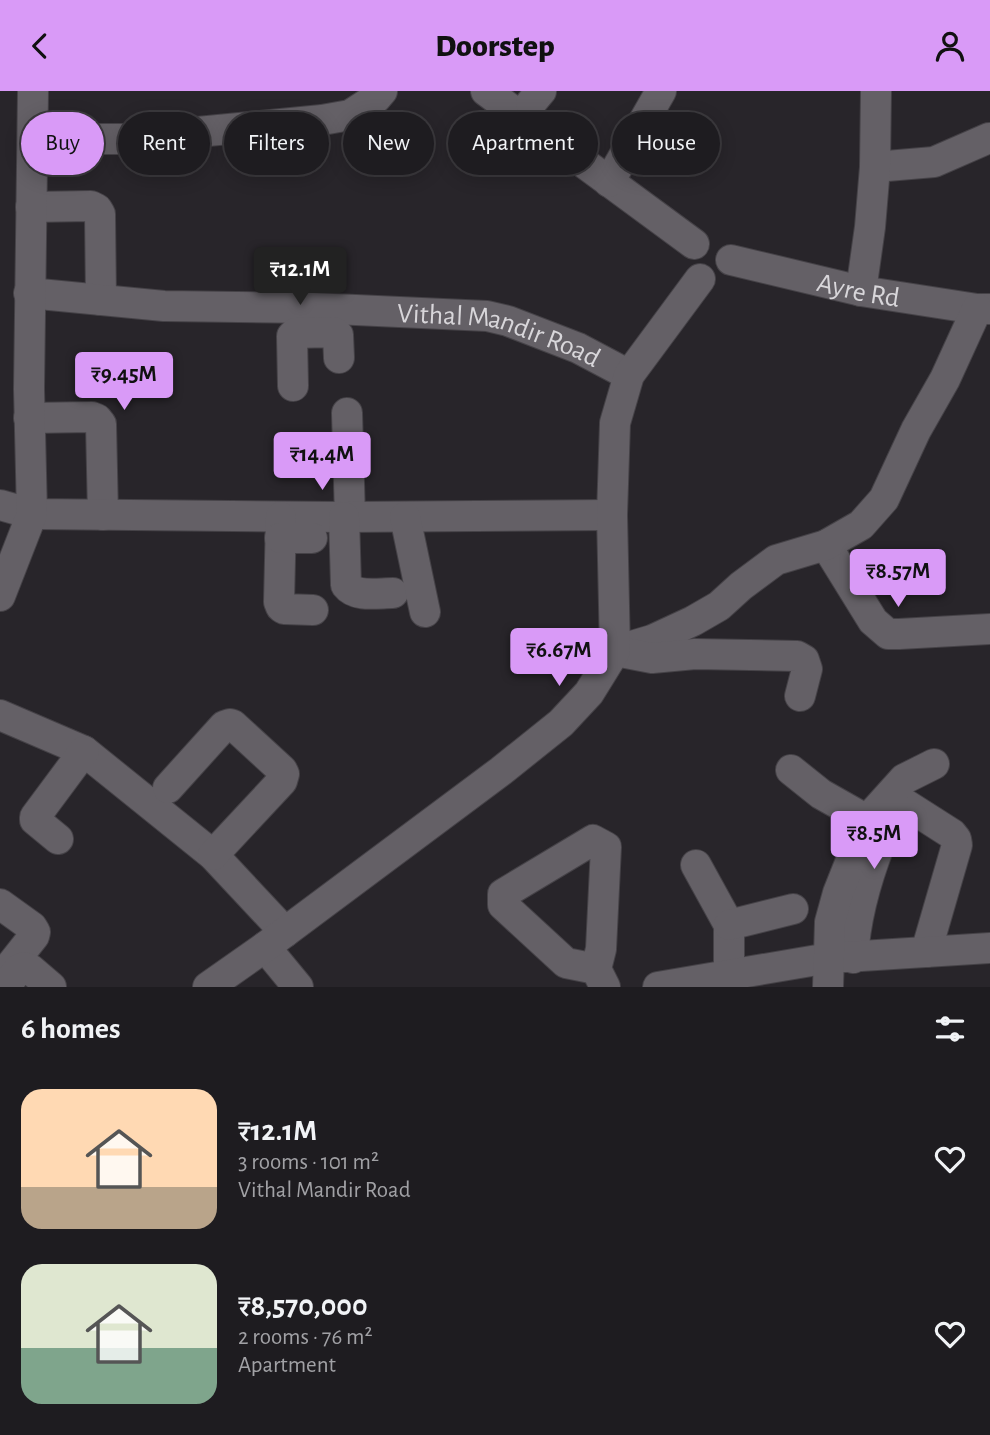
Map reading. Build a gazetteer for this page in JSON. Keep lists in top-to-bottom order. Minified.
{"streets":{"street":["Ayre Rd","Vithal Mandir Road"]},"page":{"header":"Doorstep","chip":["Buy","Rent","Filters","New","Apartment","House"],"price":["₹12.1M","₹9.45M","₹14.4M","₹8.57M","₹6.67M","₹8.5M"],"heading":"6 homes","list":[{"name":"₹12.1M","note":"3 rooms · 101 m² · Vithal Mandir Road"},{"name":"₹8,570,000","note":"2 rooms · 76 m² · Apartment"}]}}
